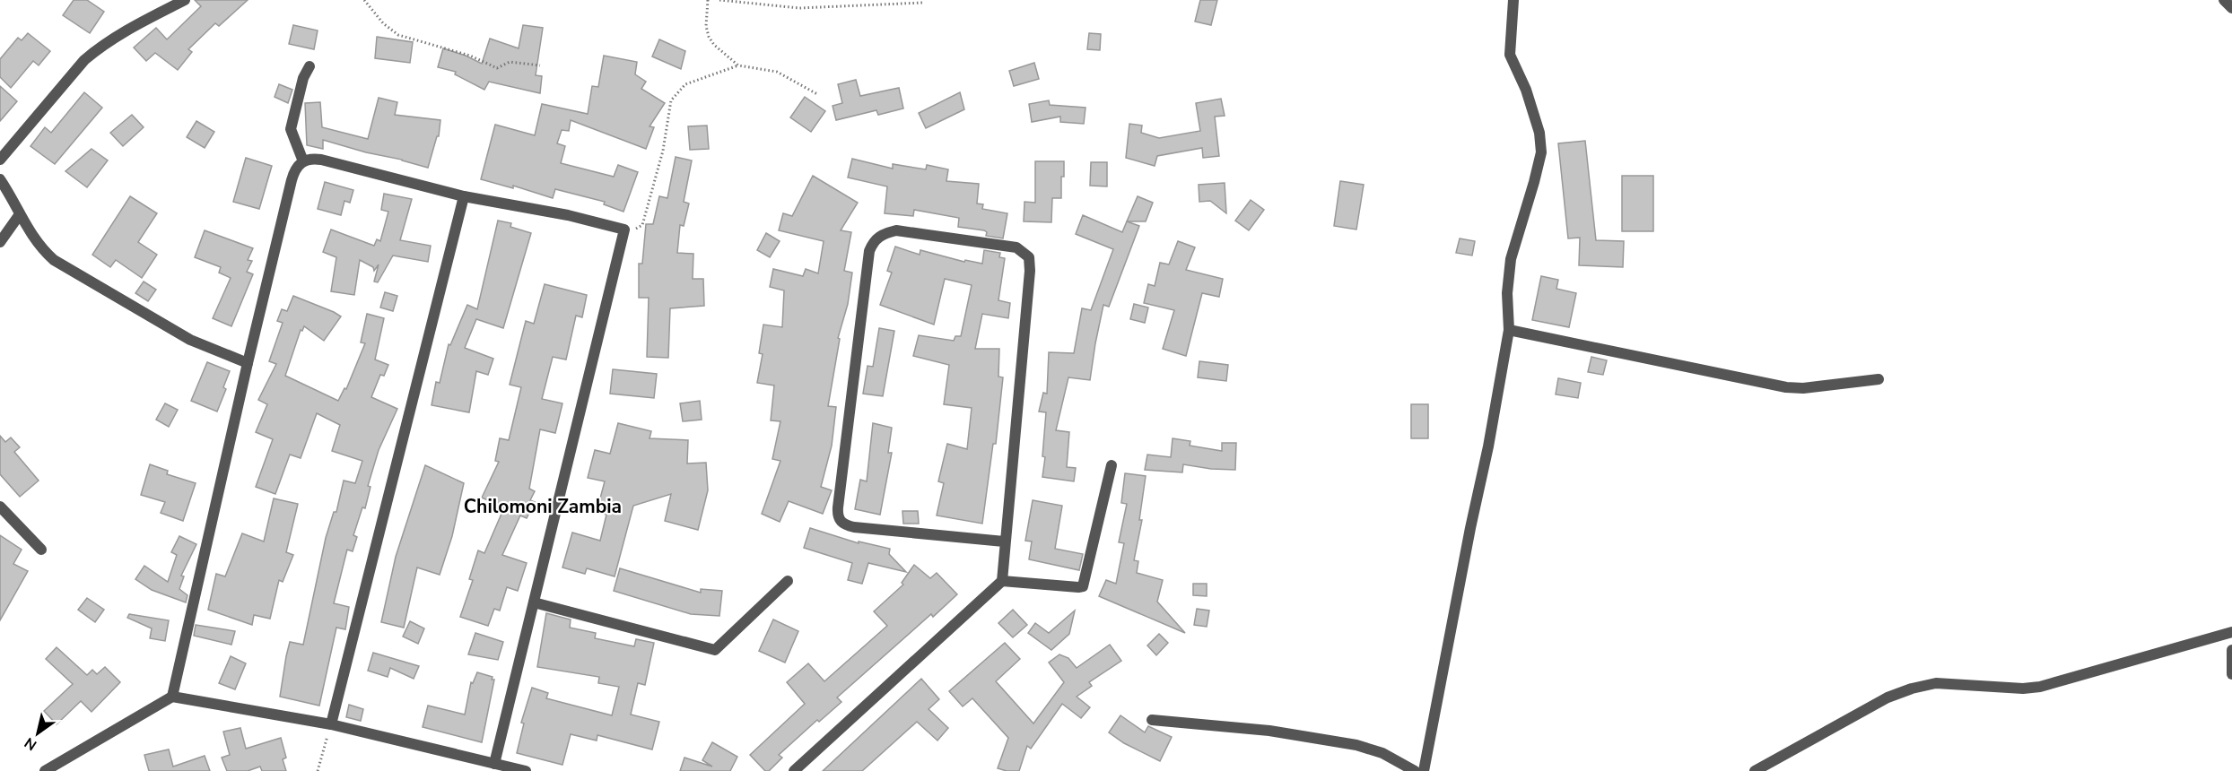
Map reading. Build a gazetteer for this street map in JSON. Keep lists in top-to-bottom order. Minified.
{"districts":["Chilomoni Zambia"],"north":"bottom left"}
